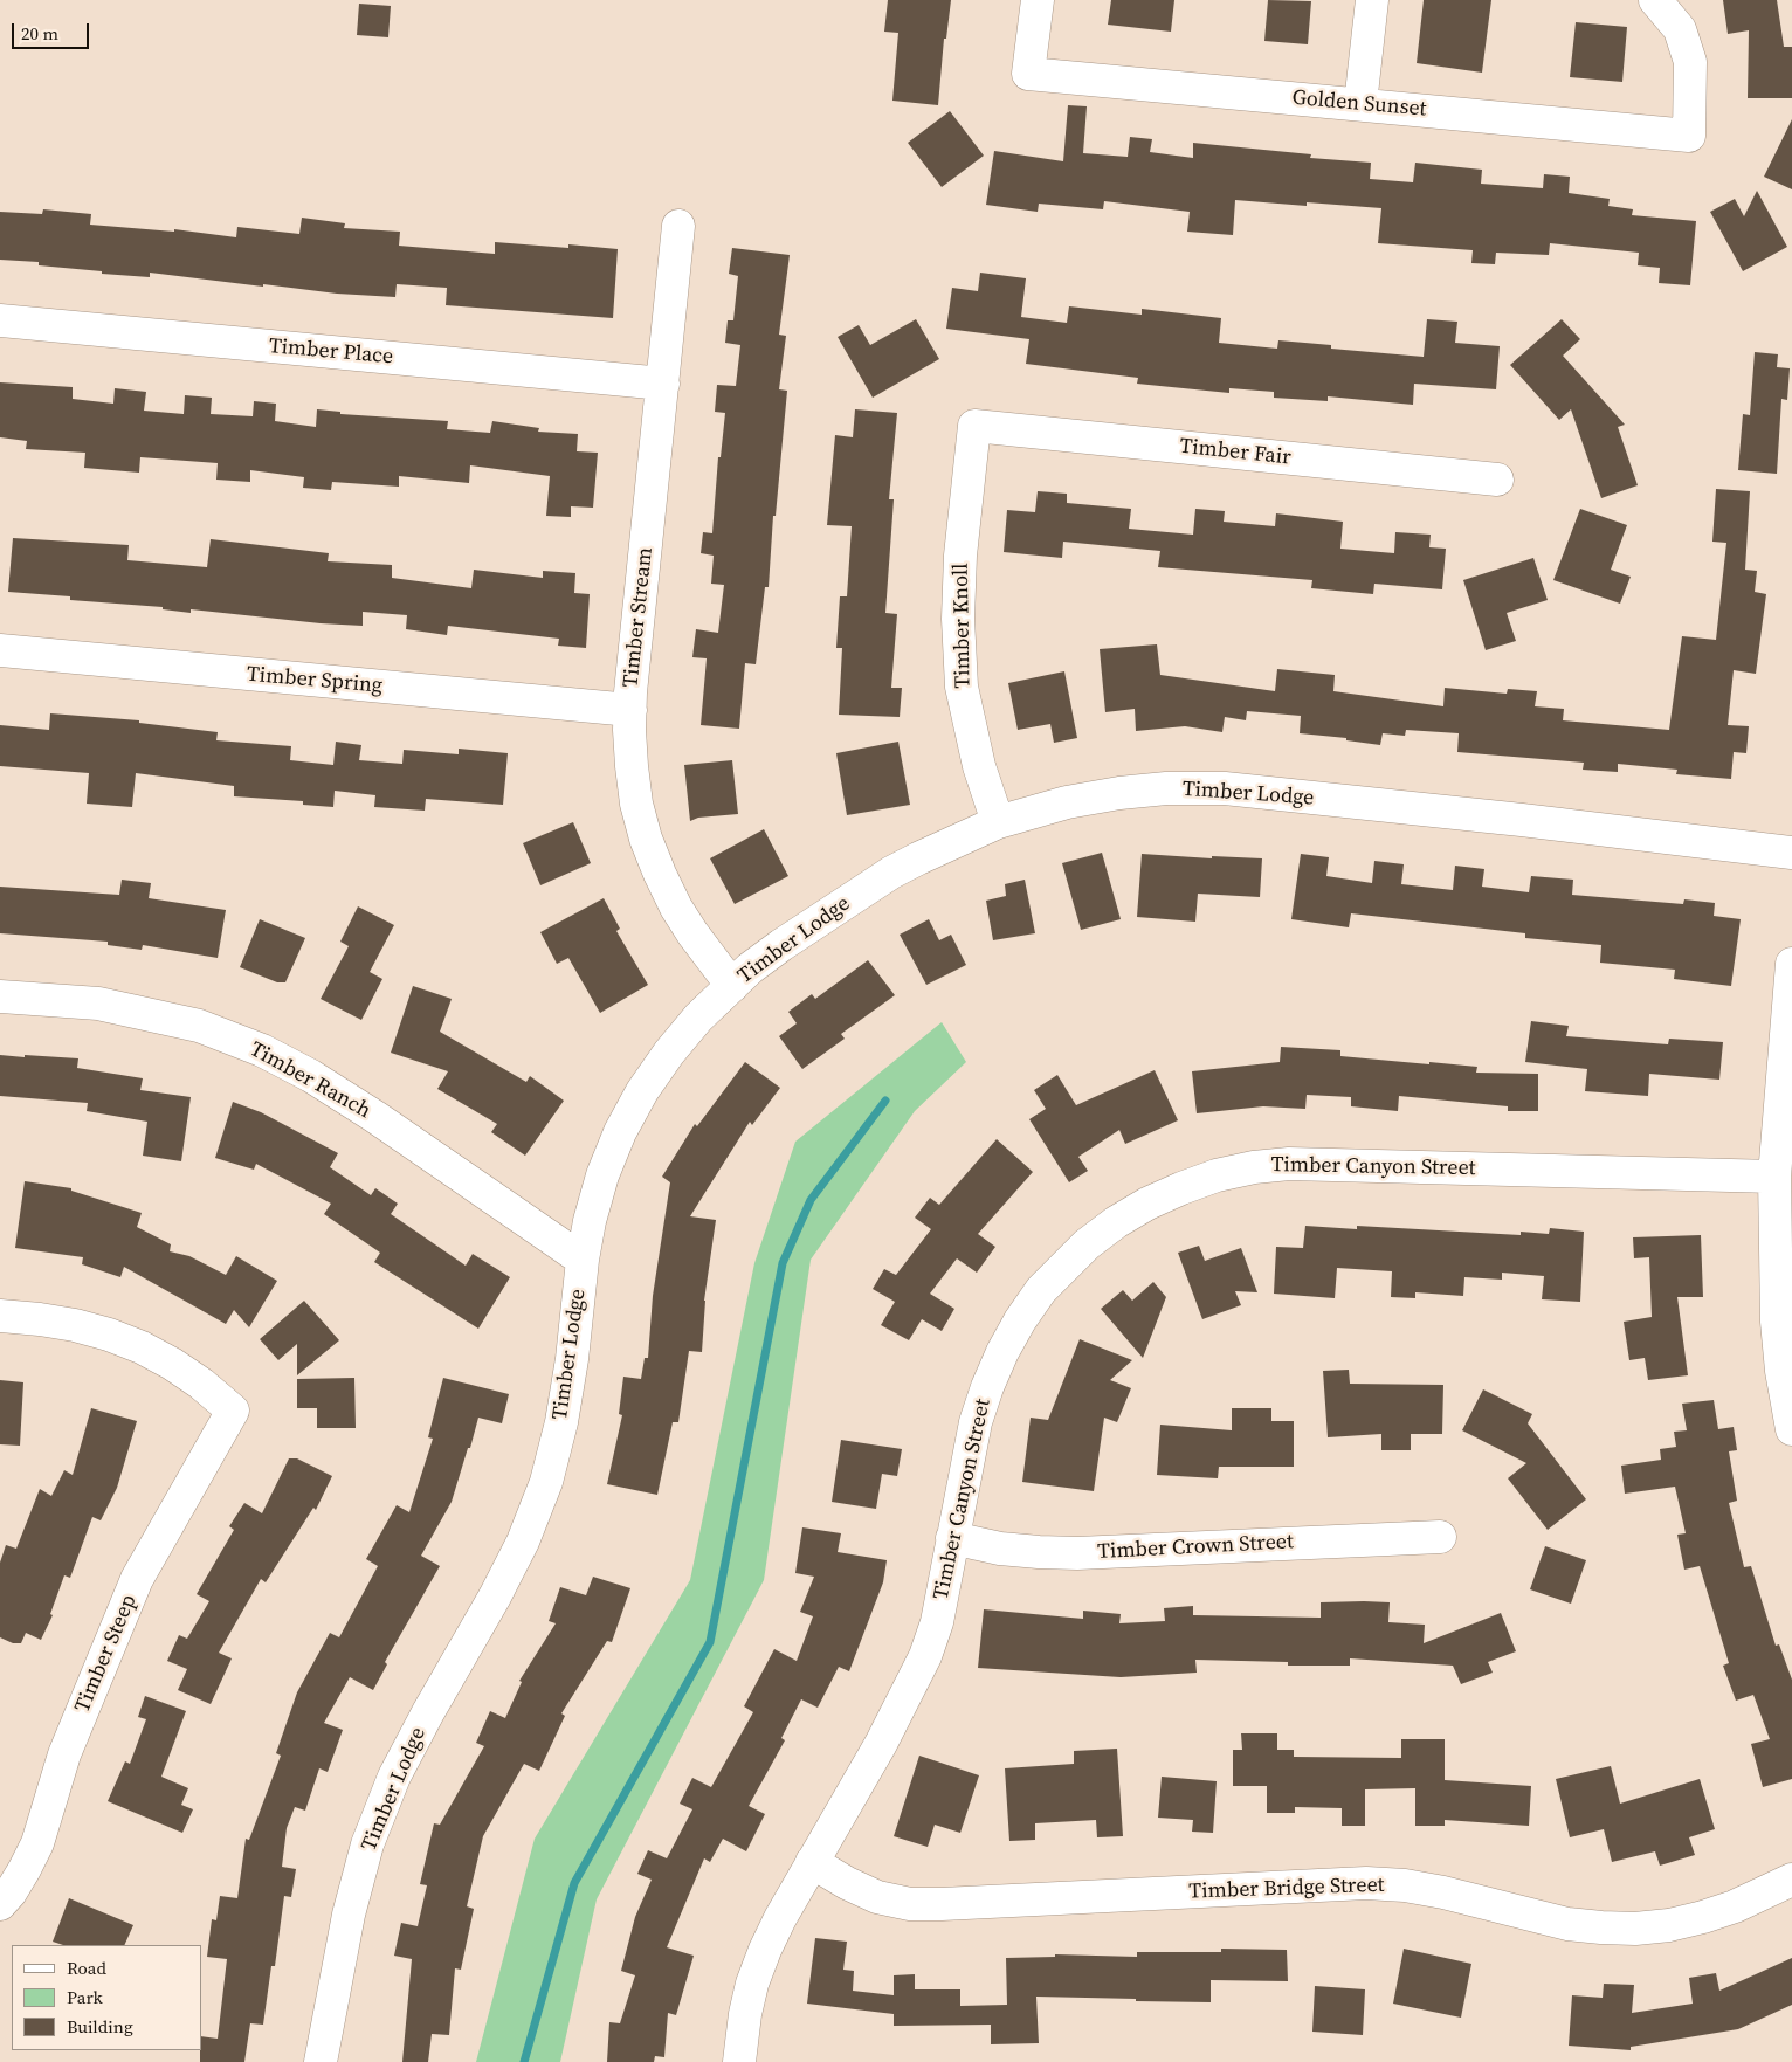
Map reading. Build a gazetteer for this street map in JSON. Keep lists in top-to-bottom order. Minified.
{"streets":{"street":["Golden Sunset","Timber Place","Timber Fair","Timber Stream","Timber Knoll","Timber Spring","Timber Lodge","Timber Ranch","Timber Canyon Street","Timber Crown Street","Timber Steep","Timber Bridge Street"]},"crossings":[["Timber Place","Timber Stream"],["Timber Fair","Timber Knoll"],["Timber Stream","Timber Spring"],["Timber Stream","Timber Lodge"],["Timber Knoll","Timber Lodge"],["Timber Lodge","Timber Ranch"],["Timber Canyon Street","Timber Crown Street"],["Timber Canyon Street","Timber Bridge Street"]],"legend":["Road","Park","Building"],"scale_bar":"20 m"}
